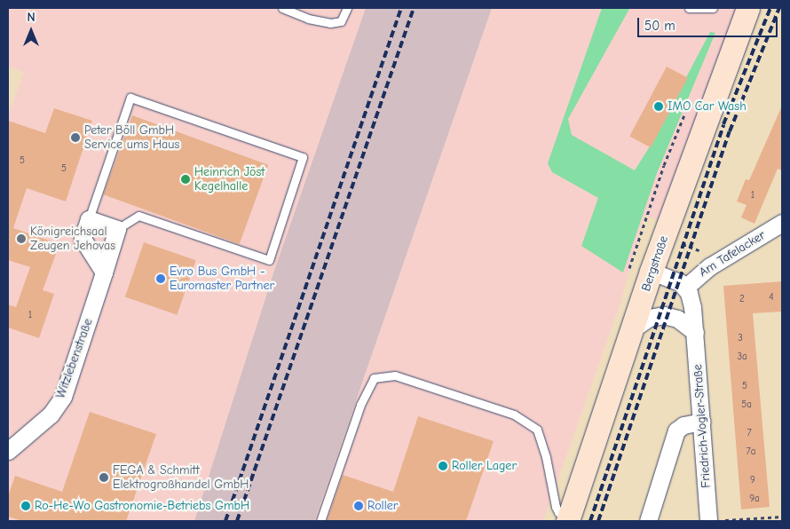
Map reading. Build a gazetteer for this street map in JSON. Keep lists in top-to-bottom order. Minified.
{"streets":{"main road":["Bergstraße"],"street":["Am Tafelacker","Witzlebenstraße","Friedrich-Vogler-Straße"]},"crossings":[["Am Tafelacker","Friedrich-Vogler-Straße"]],"places":["IMO Car Wash","Peter Böll GmbH Service ums Haus","Heinrich Jöst Kegelhalle","Königreichsaal Zeugen Jehovas","Evro Bus GmbH - Euromaster Partner","Roller Lager","FEGA & Schmitt Elektrogroßhandel GmbH","Ro-He-Wo Gastronomie-Betriebs GmbH","Roller"],"house_numbers":["5","5","1","4","2","1","3","3a","5","5a","7","7a","9","9a"],"scale_bar":"50 m","north":"top"}
